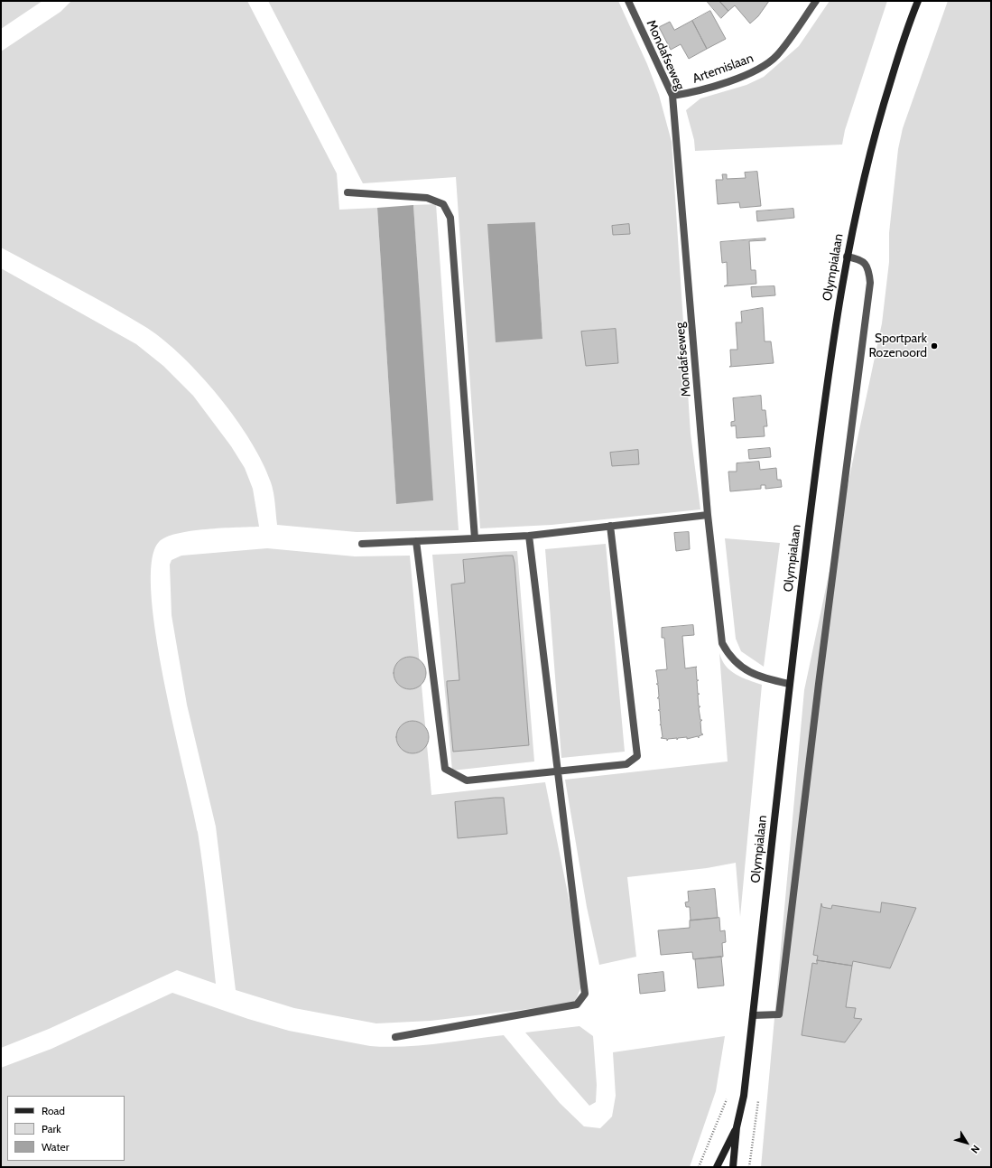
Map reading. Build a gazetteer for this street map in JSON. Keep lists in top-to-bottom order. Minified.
{"streets":{"main road":["Olympialaan"],"street":["Mondafseweg","Artemislaan"]},"crossings":[["Mondafseweg","Artemislaan"],["Mondafseweg","Olympialaan"]],"places":["Sportpark Rozenoord"],"legend":["Road","Park","Water"],"north":"bottom right"}
